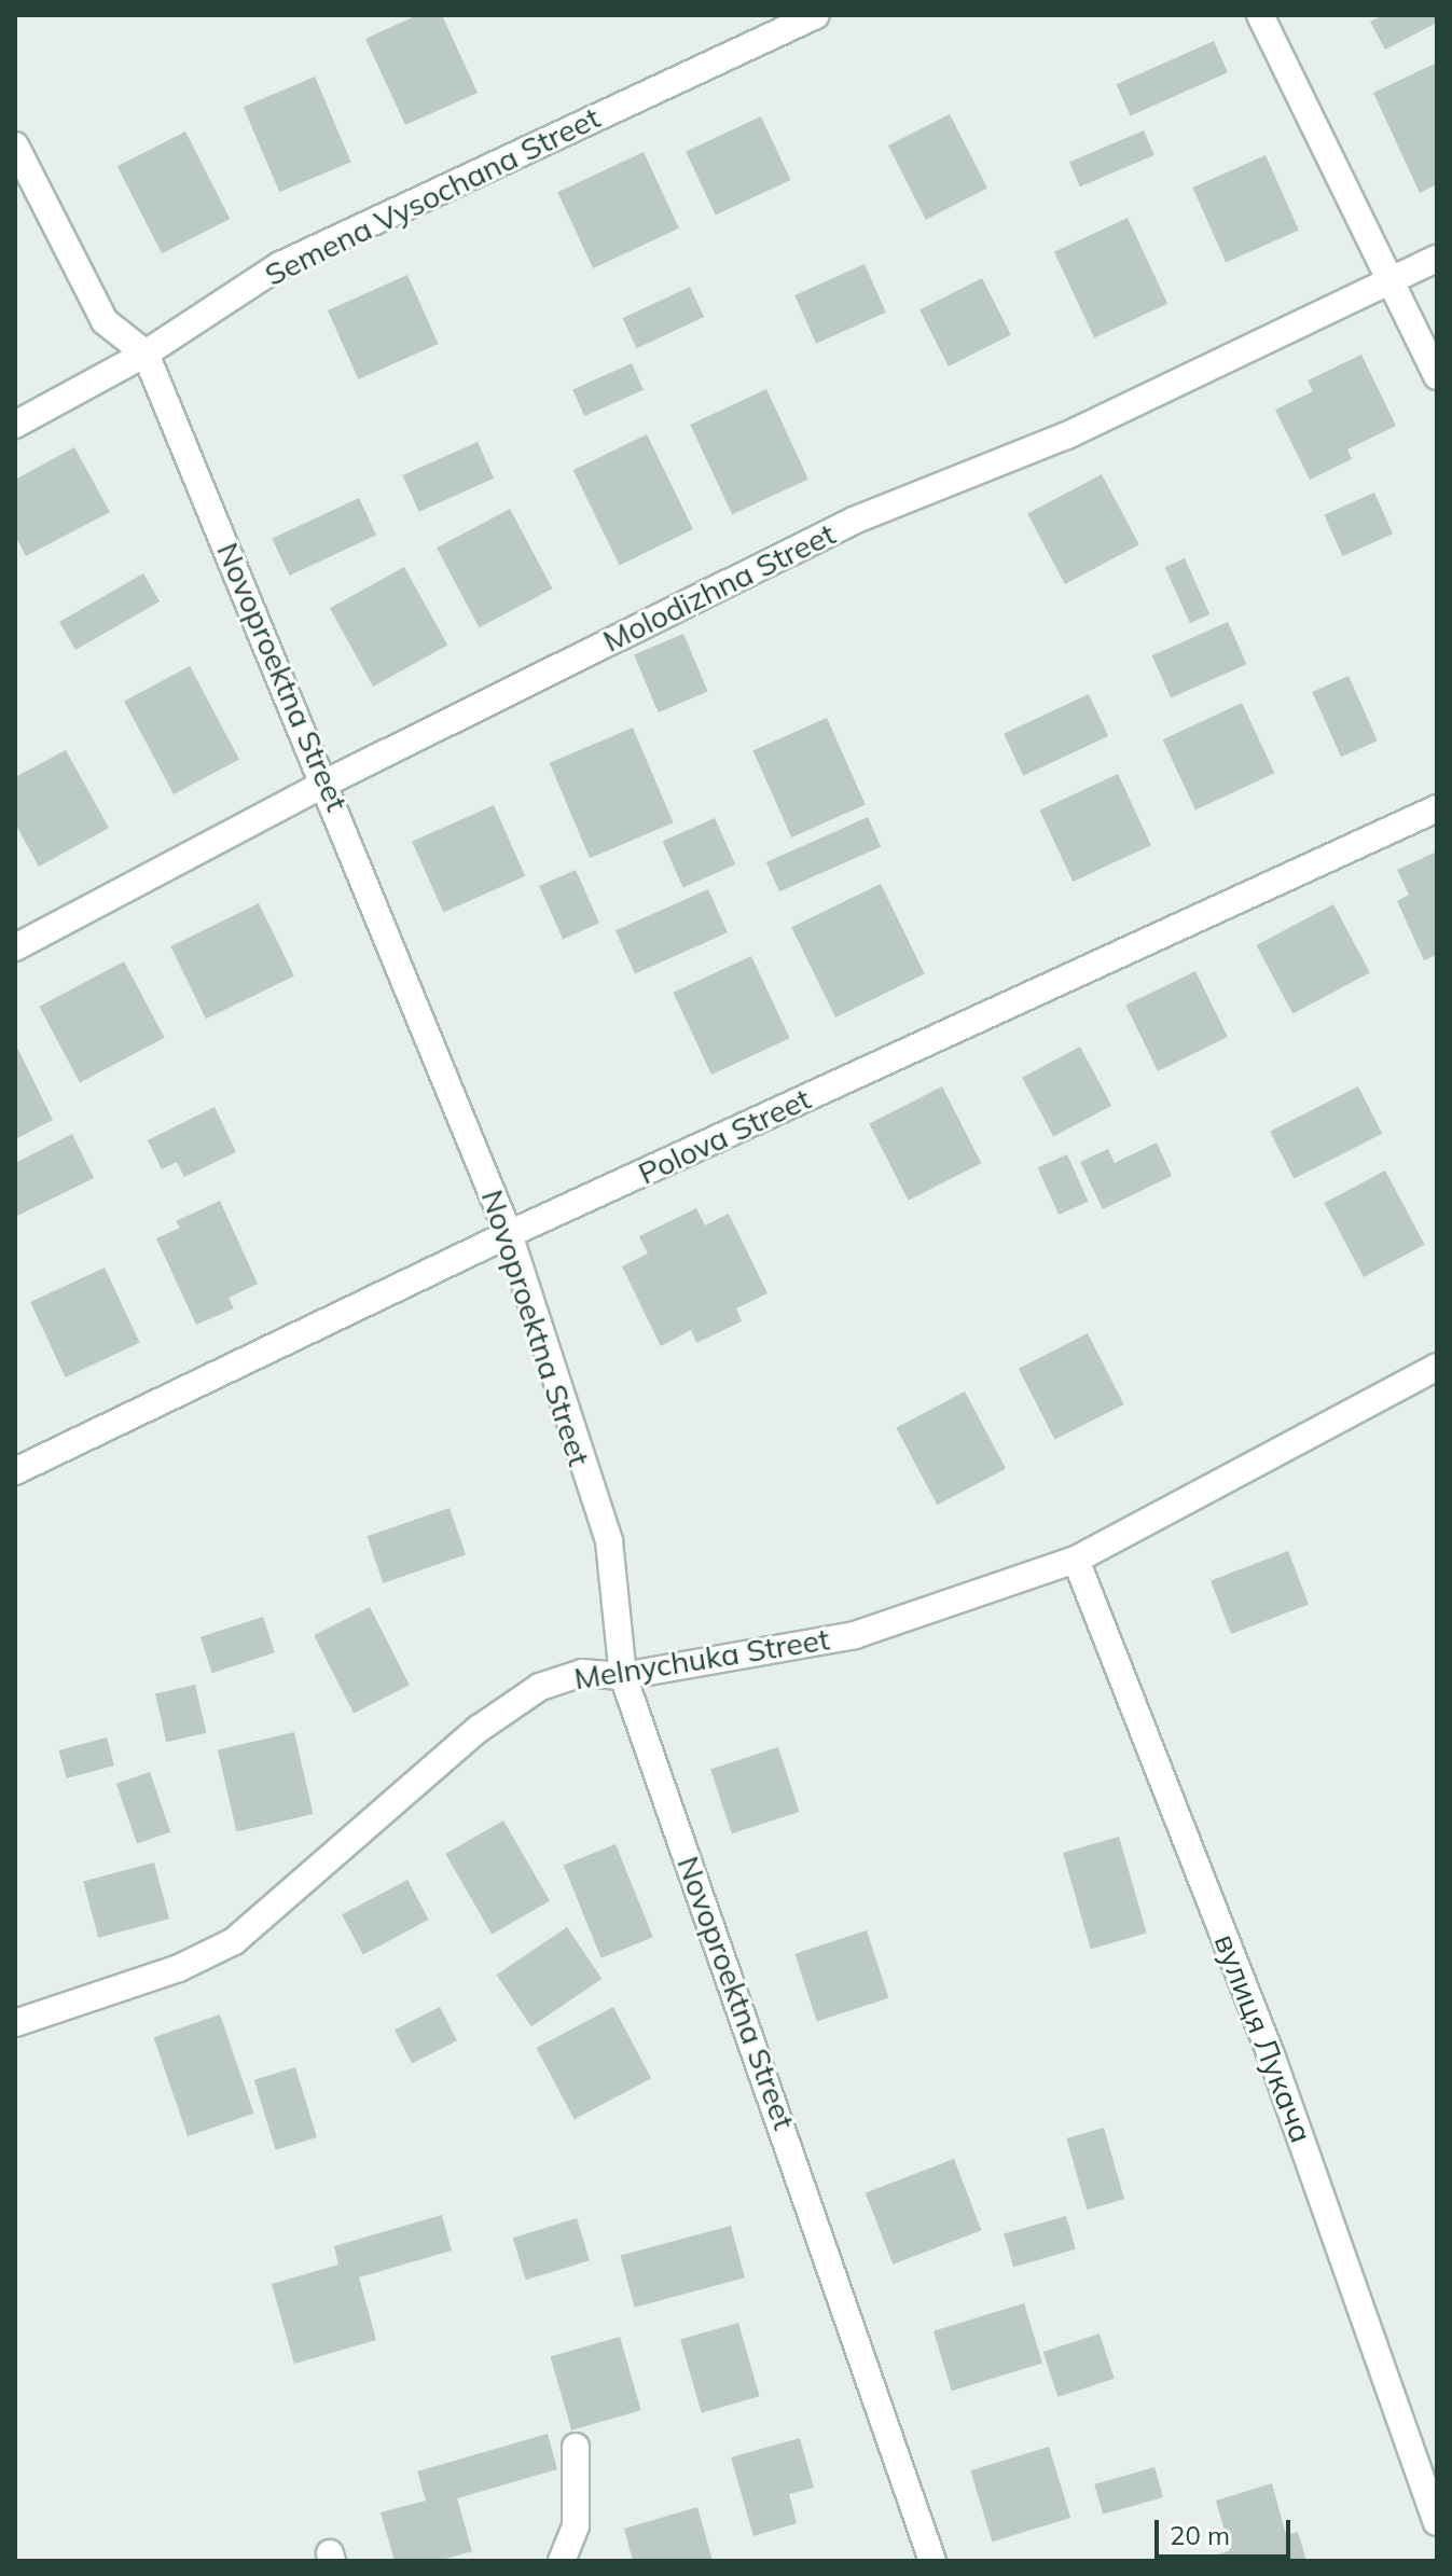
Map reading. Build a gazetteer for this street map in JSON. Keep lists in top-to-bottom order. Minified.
{"streets":{"street":["Semena Vysochana Street","Molodizhna Street","Novoproektna Street","Polova Street","Melnychuka Street","вулиця Лукача"]},"crossings":[["Semena Vysochana Street","Novoproektna Street"],["Molodizhna Street","Novoproektna Street"],["Novoproektna Street","Polova Street"],["Novoproektna Street","Melnychuka Street"],["Melnychuka Street","вулиця Лукача"]],"scale_bar":"20 m"}
